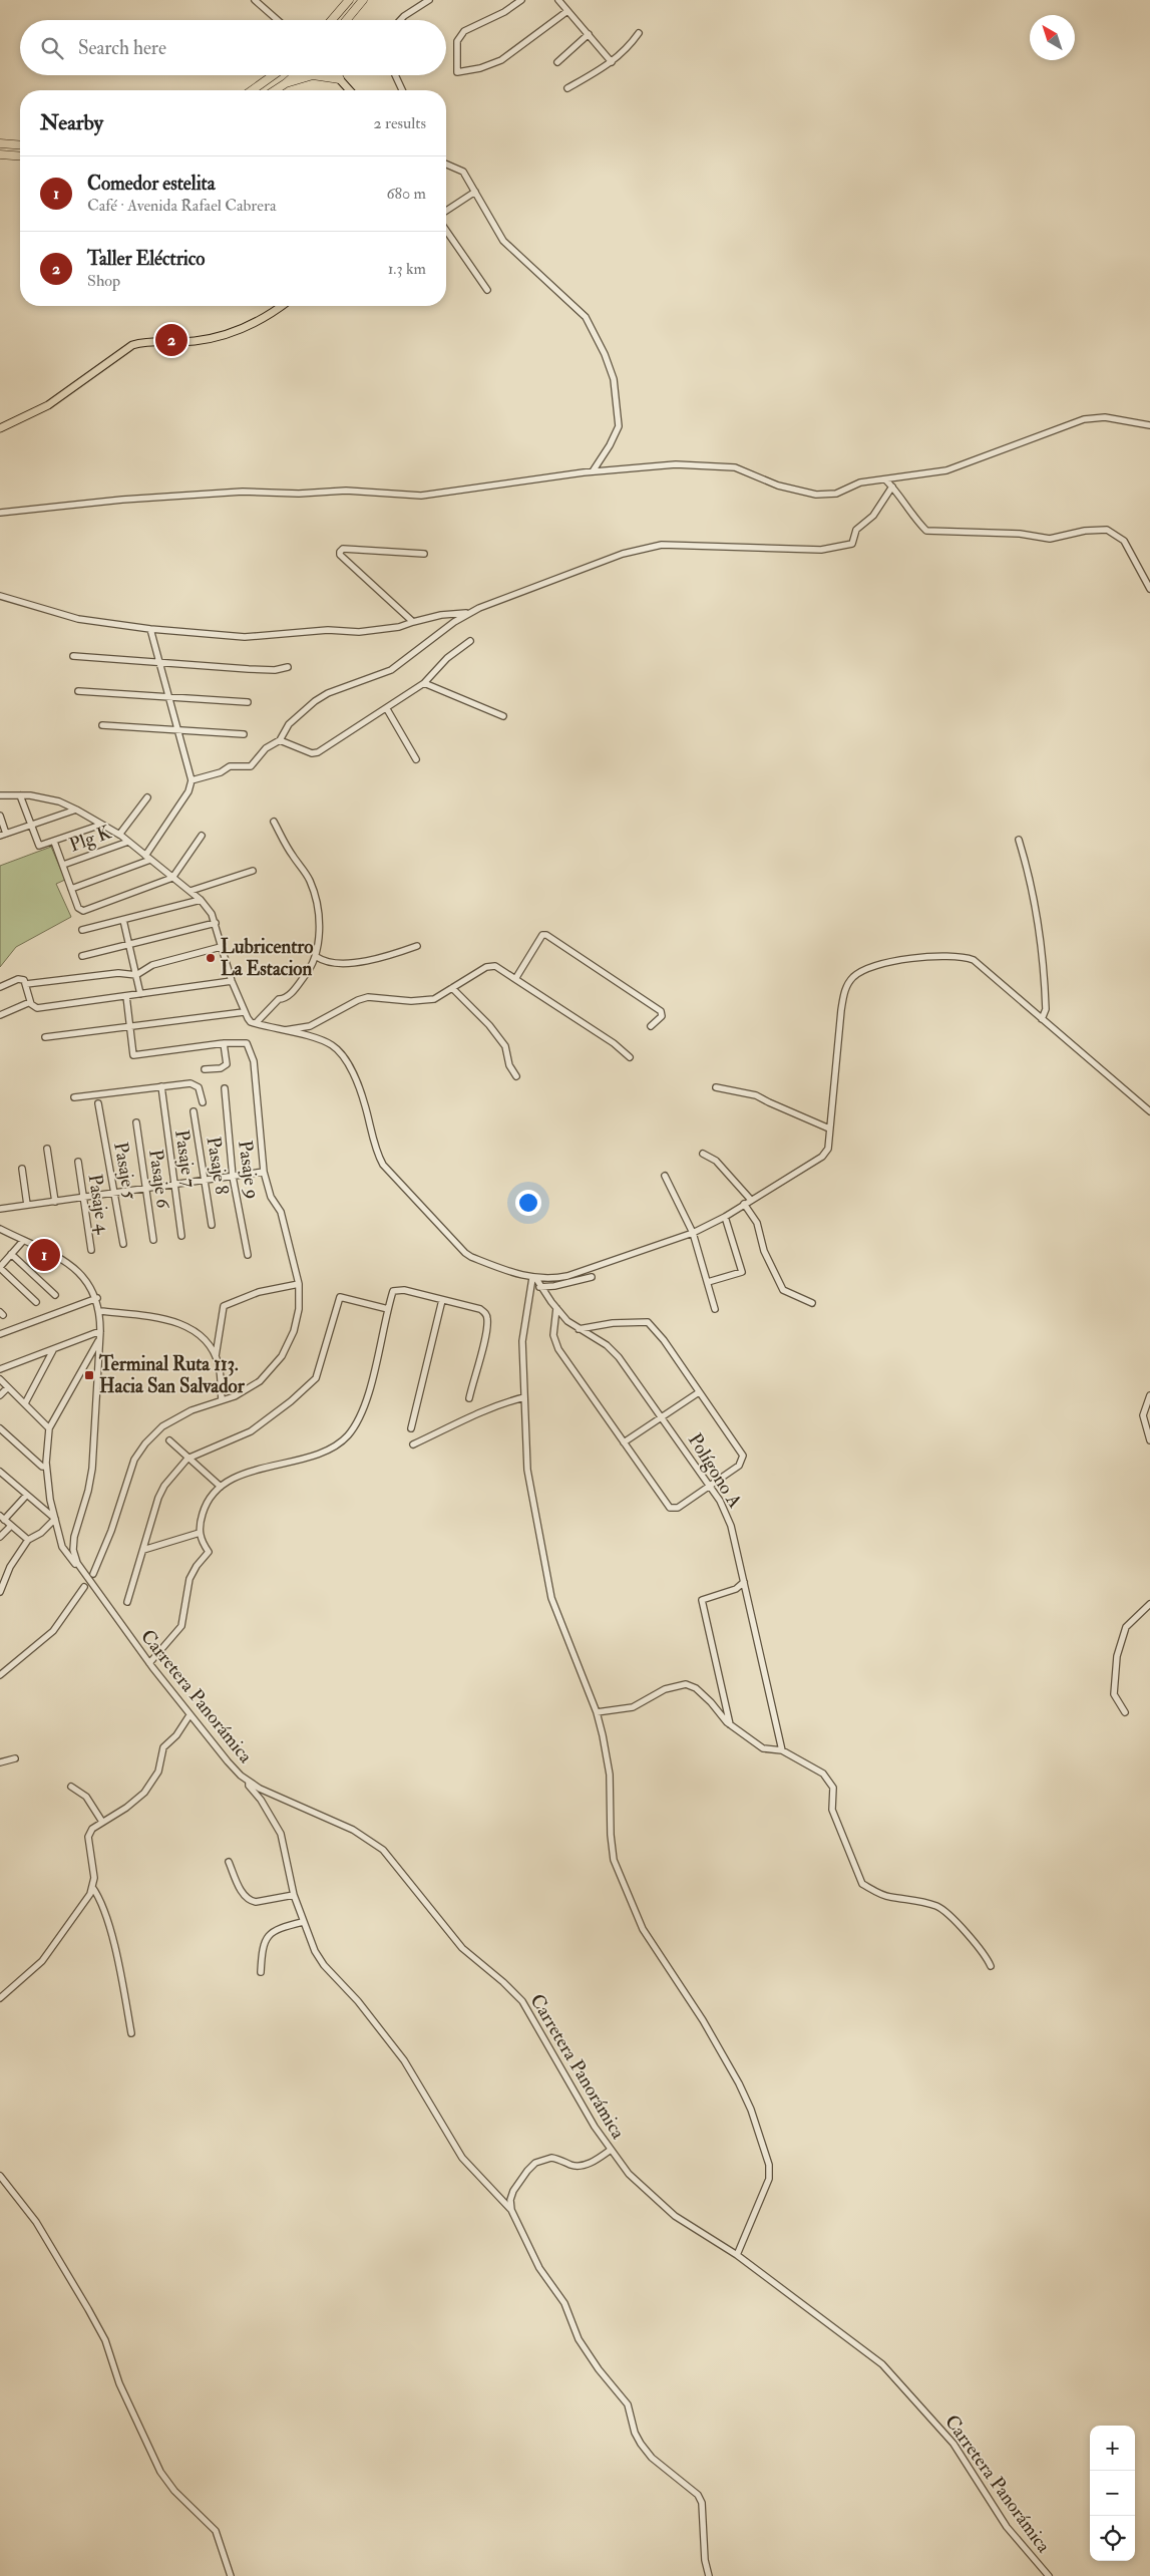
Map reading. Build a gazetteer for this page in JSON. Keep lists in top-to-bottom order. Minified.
{"streets":{"street":["Plg K","Pasaje 7","Pasaje 8","Pasaje 9","Pasaje 5","Pasaje 6","Pasaje 4","Polígono A","Carretera Panorámica"]},"places":{"other":["Lubricentro La Estacion"],"transit":["Terminal Ruta 113. Hacia San Salvador"]},"north":"top left","page":{"search":"Search here","heading":["Nearby","2 results"],"list":[{"mark":"1","name":"Comedor estelita","note":"Café · Avenida Rafael Cabrera","value":"680 m"},{"mark":"2","name":"Taller Eléctrico","note":"Shop","value":"1.3 km"}],"pins":["2","1"],"map_buttons":["+","−"]}}
